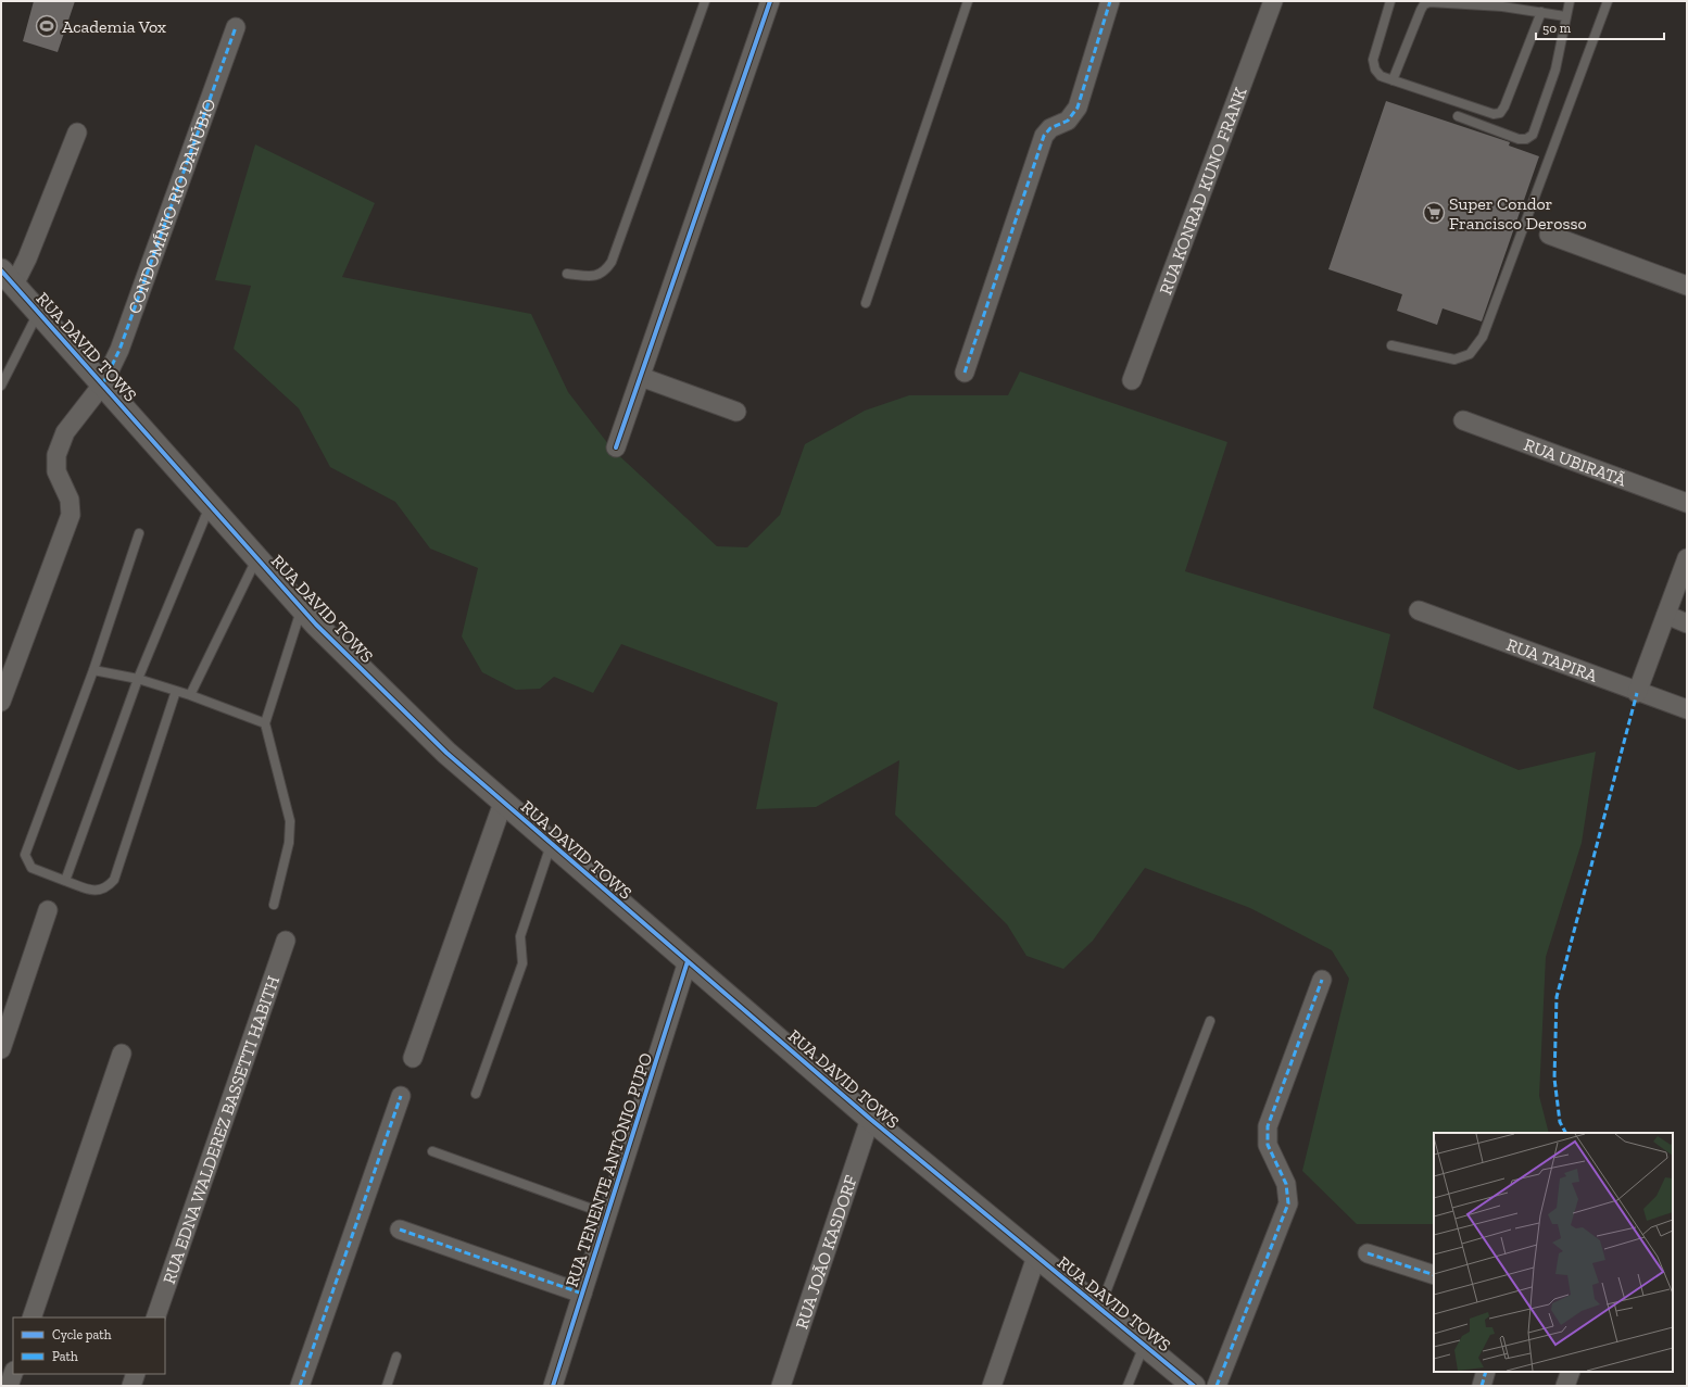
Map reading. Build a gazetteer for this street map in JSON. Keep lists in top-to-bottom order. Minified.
{"streets":{"street":["RUA KONRAD KUNO FRANK","CONDOMÍNIO RIO DANÚBIO","RUA DAVID TOWS","RUA UBIRATÃ","RUA TAPIRA","RUA EDNA WALDEREZ BASSETTI HABITH","RUA TENENTE ANTÔNIO PUPO","RUA JOÃO KASDORF"]},"crossings":[["CONDOMÍNIO RIO DANÚBIO","RUA DAVID TOWS"],["RUA DAVID TOWS","RUA TENENTE ANTÔNIO PUPO"],["RUA DAVID TOWS","RUA JOÃO KASDORF"]],"places":{"sports":["Academia Vox"],"supermarket":["Super Condor Francisco Derosso"]},"legend":["Cycle path","Path"],"scale_bar":"50 m"}
